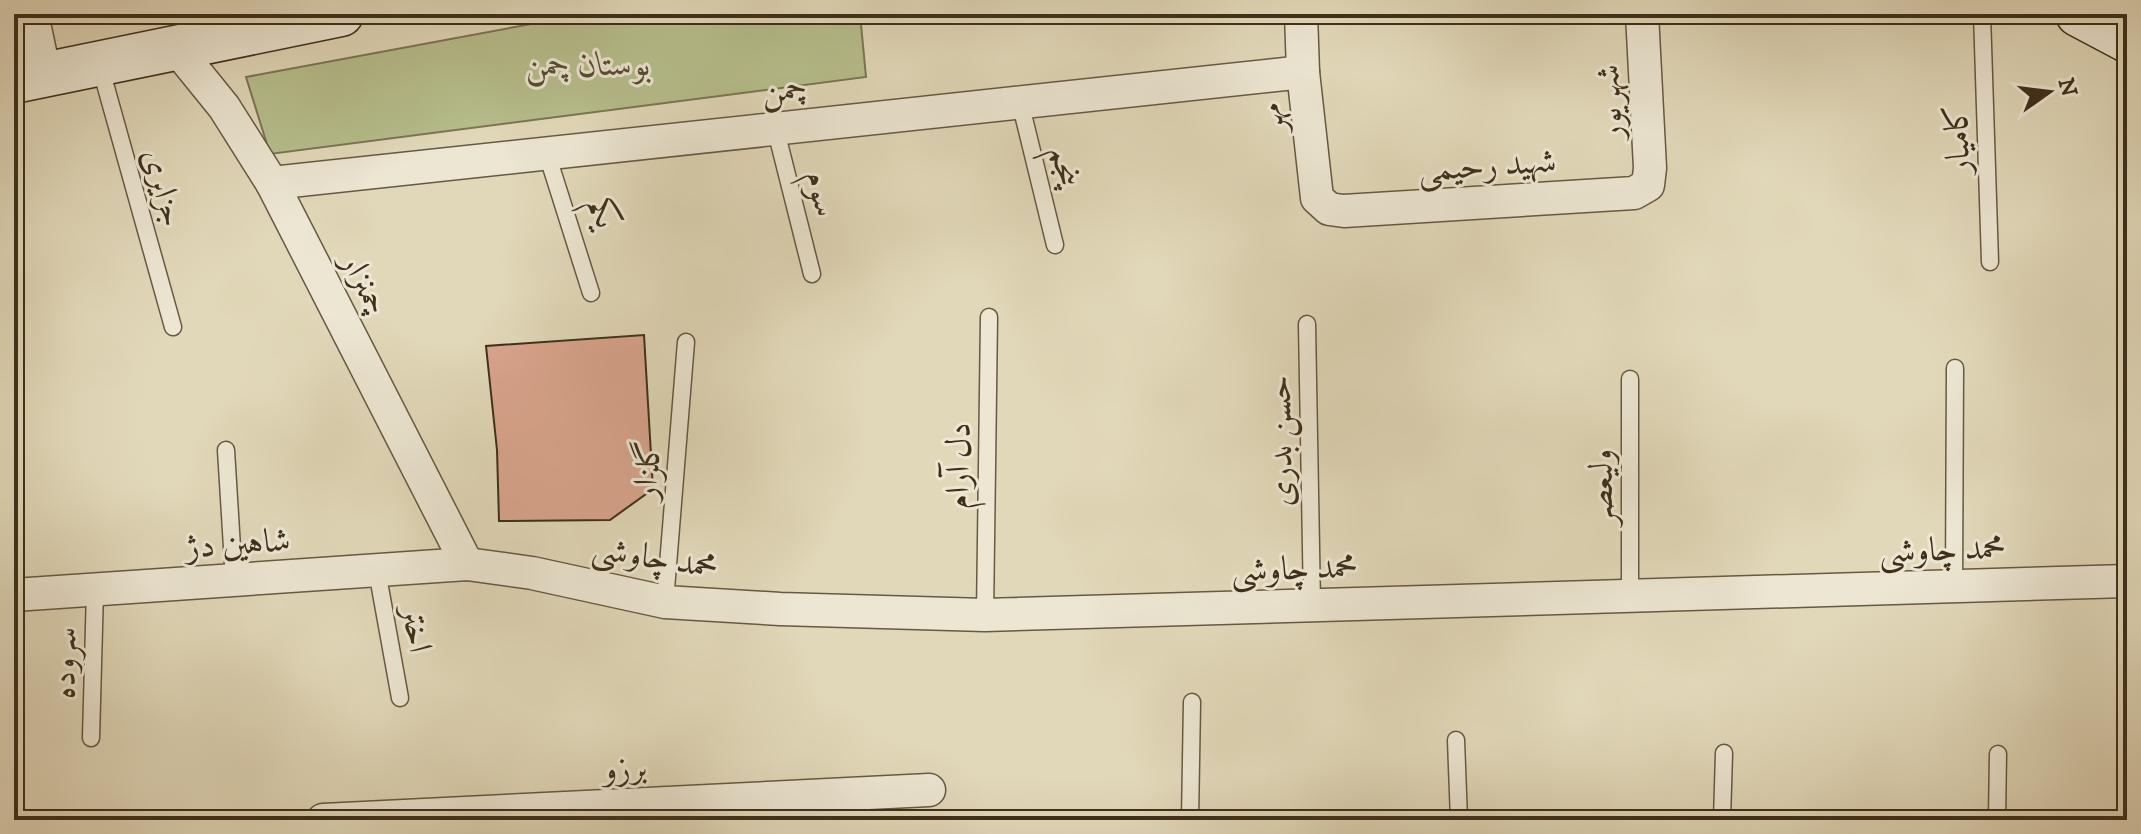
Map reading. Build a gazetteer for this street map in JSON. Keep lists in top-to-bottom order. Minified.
{"streets":{"street":["چمن","شهریور","مهر","شهید رحیمی","چمنزار","شاهین دژ","محمد چاوشی","برزو"],"lane":["کامیار","پنجم","جزایری","سوم","یکم","حسن بدری","دل‌ آرام","گلزار","ولیعصر","اختر","سروده"]},"crossings":[["چمن","مهر"],["چمن","پنجم"],["چمن","سوم"],["چمن","یکم"],["چمن","چمنزار"],["شهریور","شهید رحیمی"],["مهر","شهید رحیمی"],["چمنزار","شاهین دژ"],["چمنزار","محمد چاوشی"],["حسن بدری","محمد چاوشی"],["دل‌ آرام","محمد چاوشی"],["گلزار","محمد چاوشی"],["ولیعصر","محمد چاوشی"],["شاهین دژ","محمد چاوشی"],["شاهین دژ","اختر"],["شاهین دژ","سروده"]],"parks":["بوستان چمن"],"north":"right"}
